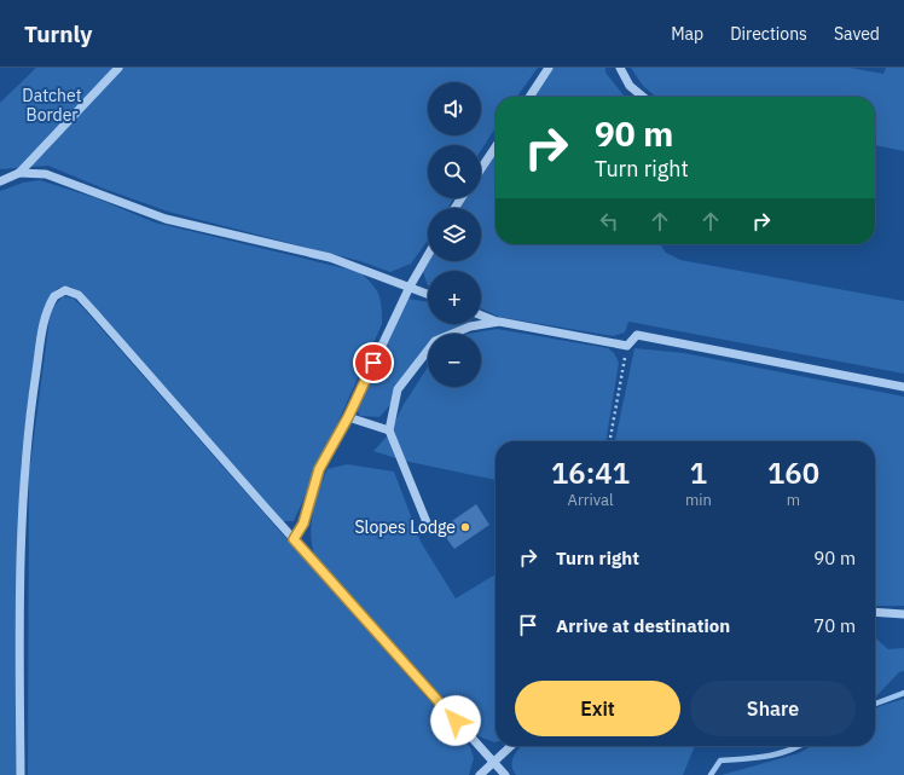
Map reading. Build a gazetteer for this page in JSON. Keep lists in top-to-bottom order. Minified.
{"parks":["Datchet Border"],"places":["Slopes Lodge"],"page":{"header":"Turnly","nav":["Map","Directions","Saved"],"map_buttons":["+","−"],"turn":["90 m","Turn right"],"eta":["16:41","Arrival","1","min","160","m"],"list":[{"name":"Turn right","value":"90 m"},{"name":"Arrive at destination","value":"70 m"}],"buttons":["Exit","Share"]}}
